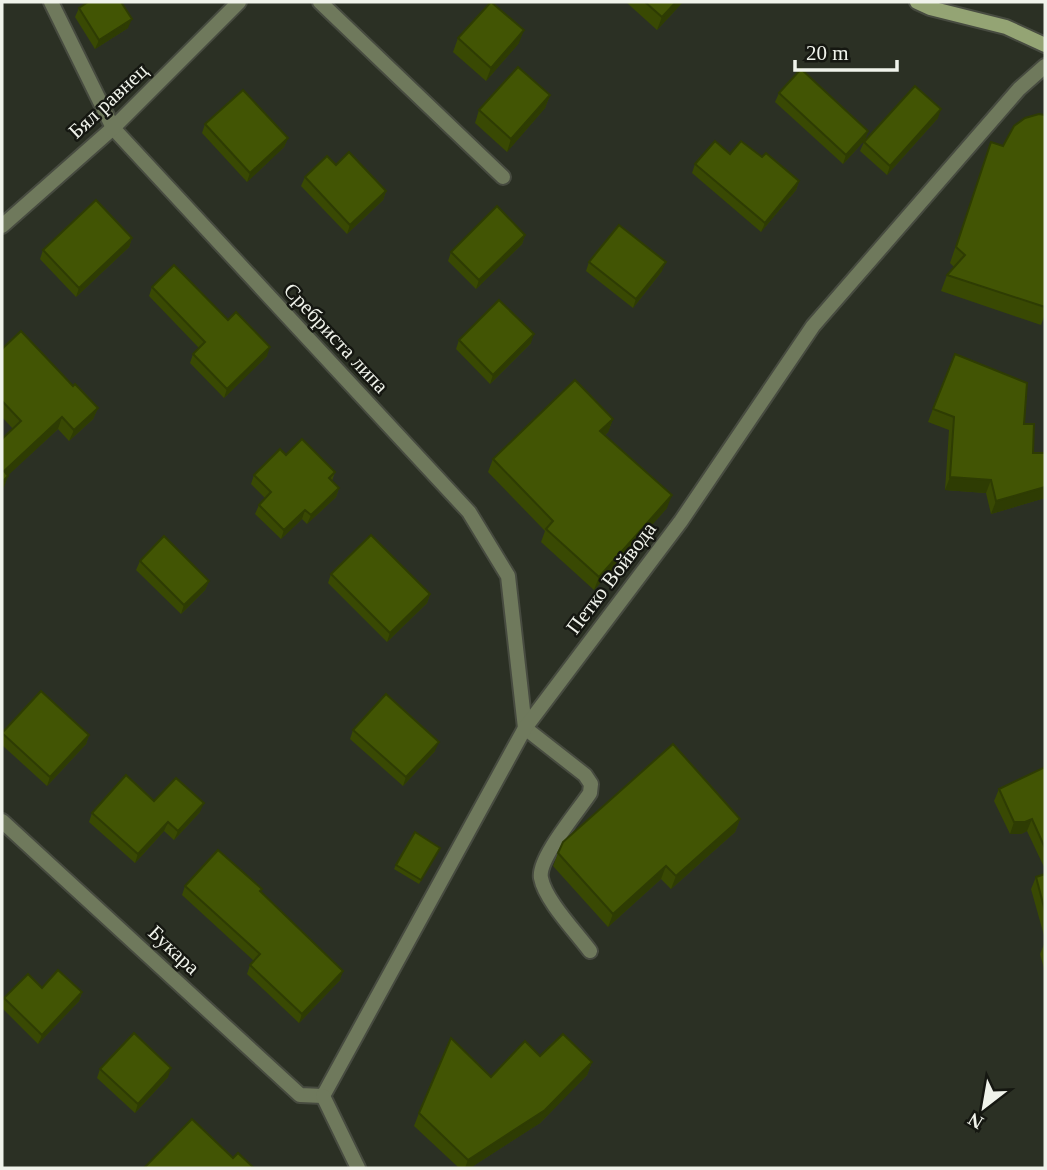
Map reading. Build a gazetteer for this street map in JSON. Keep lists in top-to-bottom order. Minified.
{"streets":{"street":["Бял равнец","Сребриста липа","Петко Войвода","Букара"]},"crossings":[["Бял равнец","Сребриста липа"],["Сребриста липа","Петко Войвода"],["Петко Войвода","Букара"]],"scale_bar":"20 m","north":"bottom left"}
